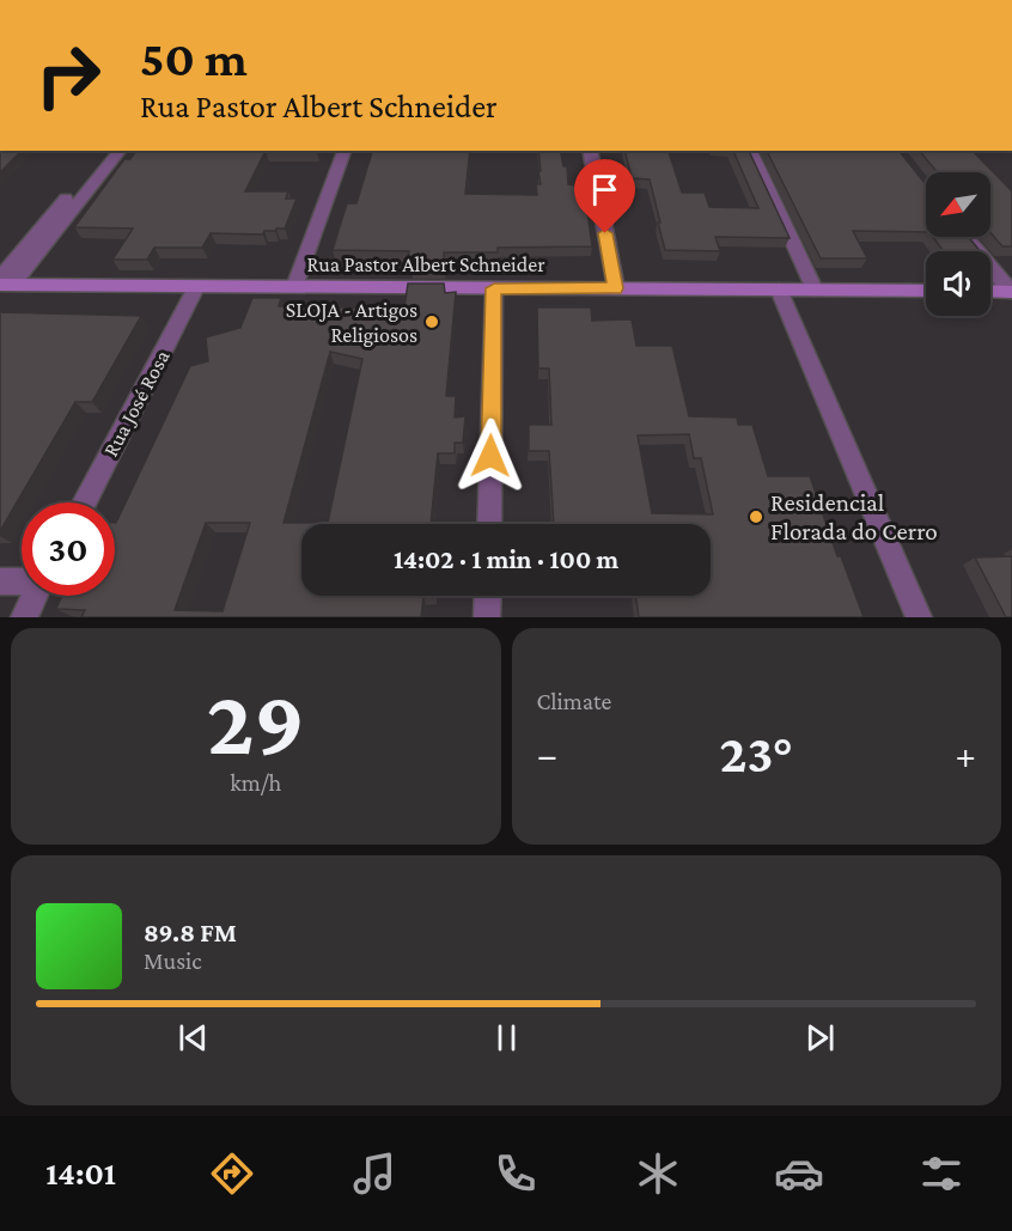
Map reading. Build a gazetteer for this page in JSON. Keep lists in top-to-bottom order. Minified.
{"streets":{"main road":["Rua Pastor Albert Schneider"],"street":["Rua José Rosa"]},"crossings":[["Rua Pastor Albert Schneider","Rua José Rosa"]],"places":["SLOJA - Artigos Religiosos","Residencial Florada do Cerro"],"north":"bottom left","page":{"turn":["50 m","Rua Pastor Albert Schneider"],"limit":"30","trip":"14:02 · 1 min · 100 m","tile":[["29","km/h"],"Climate"],"heat":["−","23°","+"],"song":["89.8 FM","Music"],"tabs":"14:01"}}
